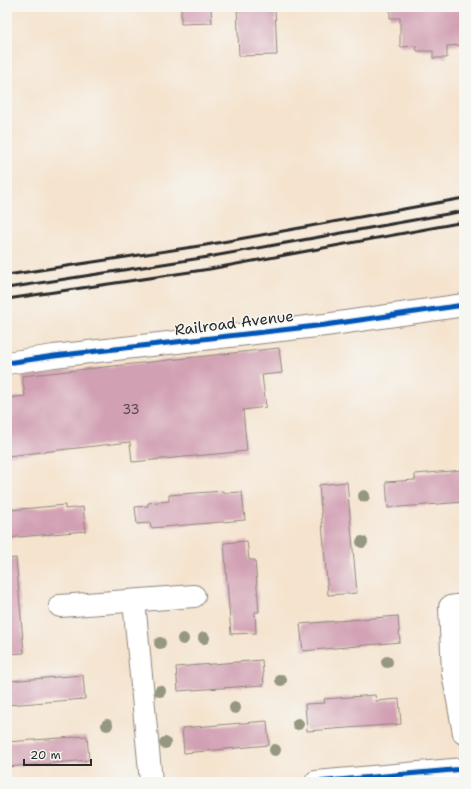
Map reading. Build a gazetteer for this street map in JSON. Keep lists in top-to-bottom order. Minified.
{"streets":{"street":["Railroad Avenue"]},"house_numbers":["33"],"scale_bar":"20 m"}
